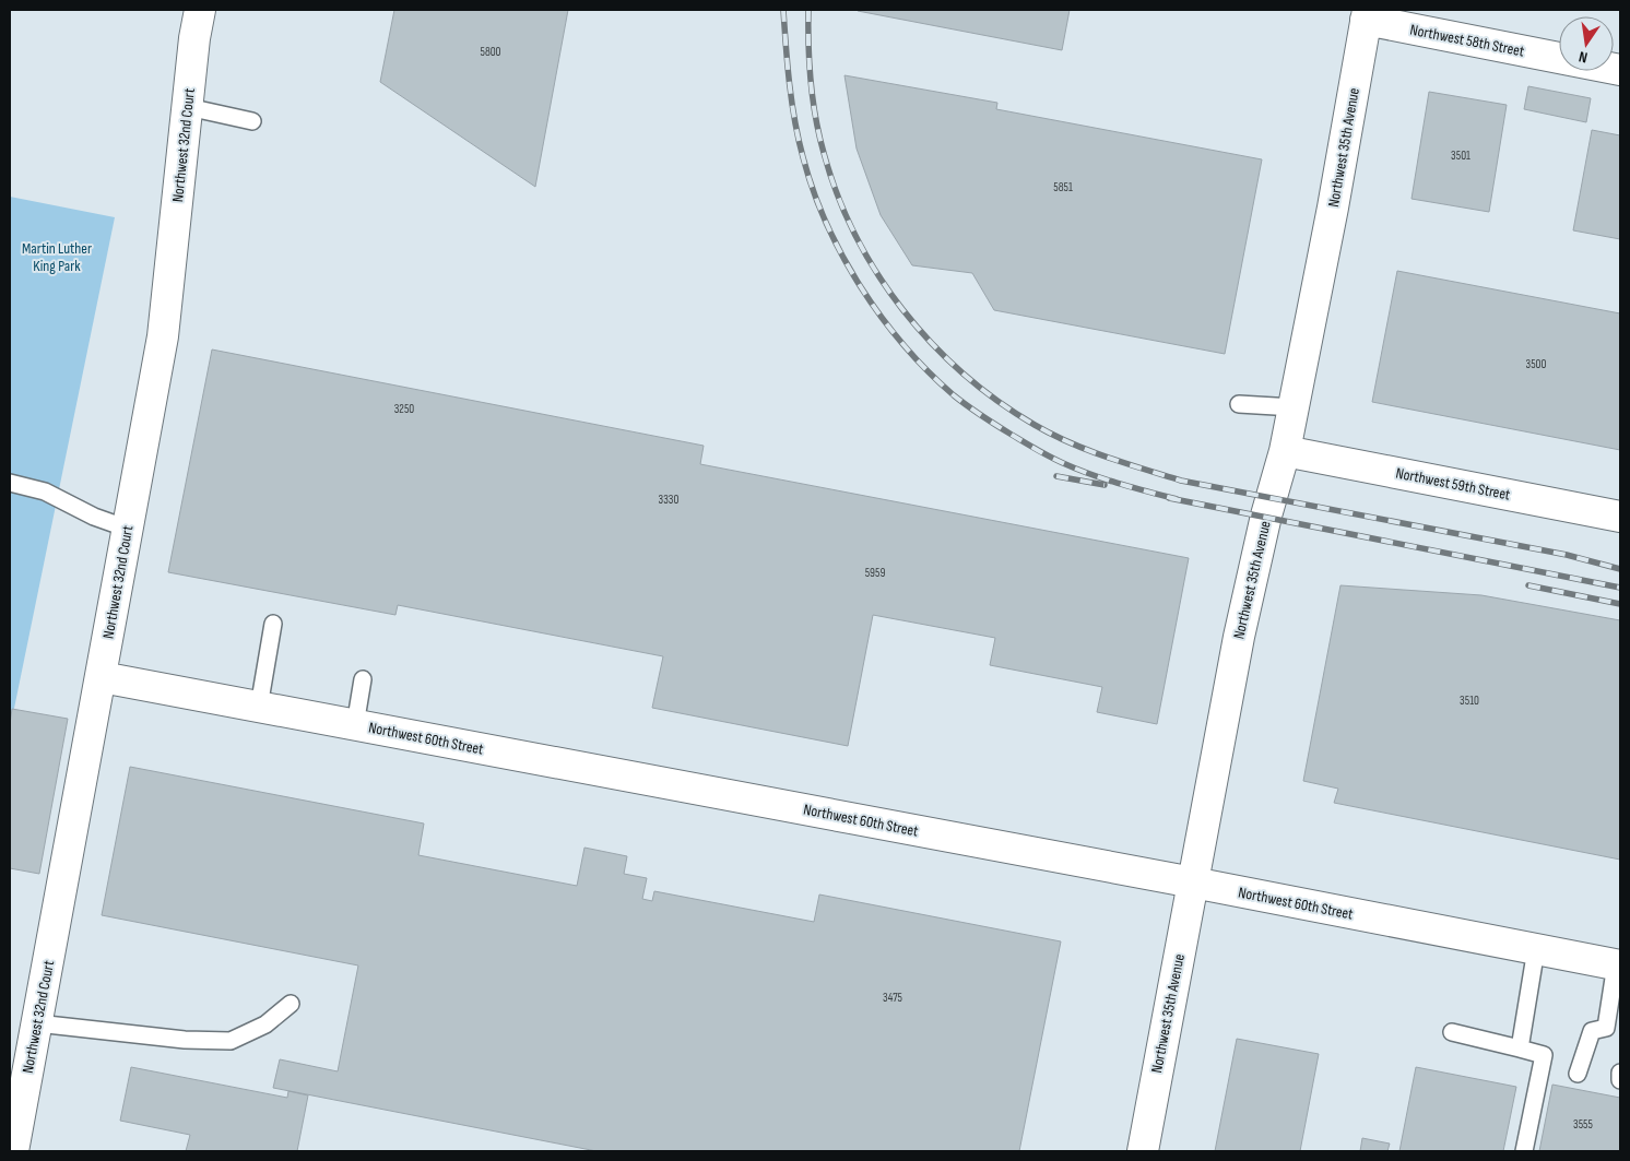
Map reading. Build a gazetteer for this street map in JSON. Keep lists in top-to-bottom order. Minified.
{"streets":{"street":["Northwest 58th Street","Northwest 32nd Court","Northwest 35th Avenue","Northwest 59th Street","Northwest 60th Street"]},"crossings":[["Northwest 58th Street","Northwest 35th Avenue"],["Northwest 32nd Court","Northwest 60th Street"],["Northwest 35th Avenue","Northwest 59th Street"],["Northwest 35th Avenue","Northwest 60th Street"]],"parks":["Martin Luther King Park"],"house_numbers":["5800","3501","5851","3500","3250","3330","5959","3510","3475","3555"],"north":"bottom"}
